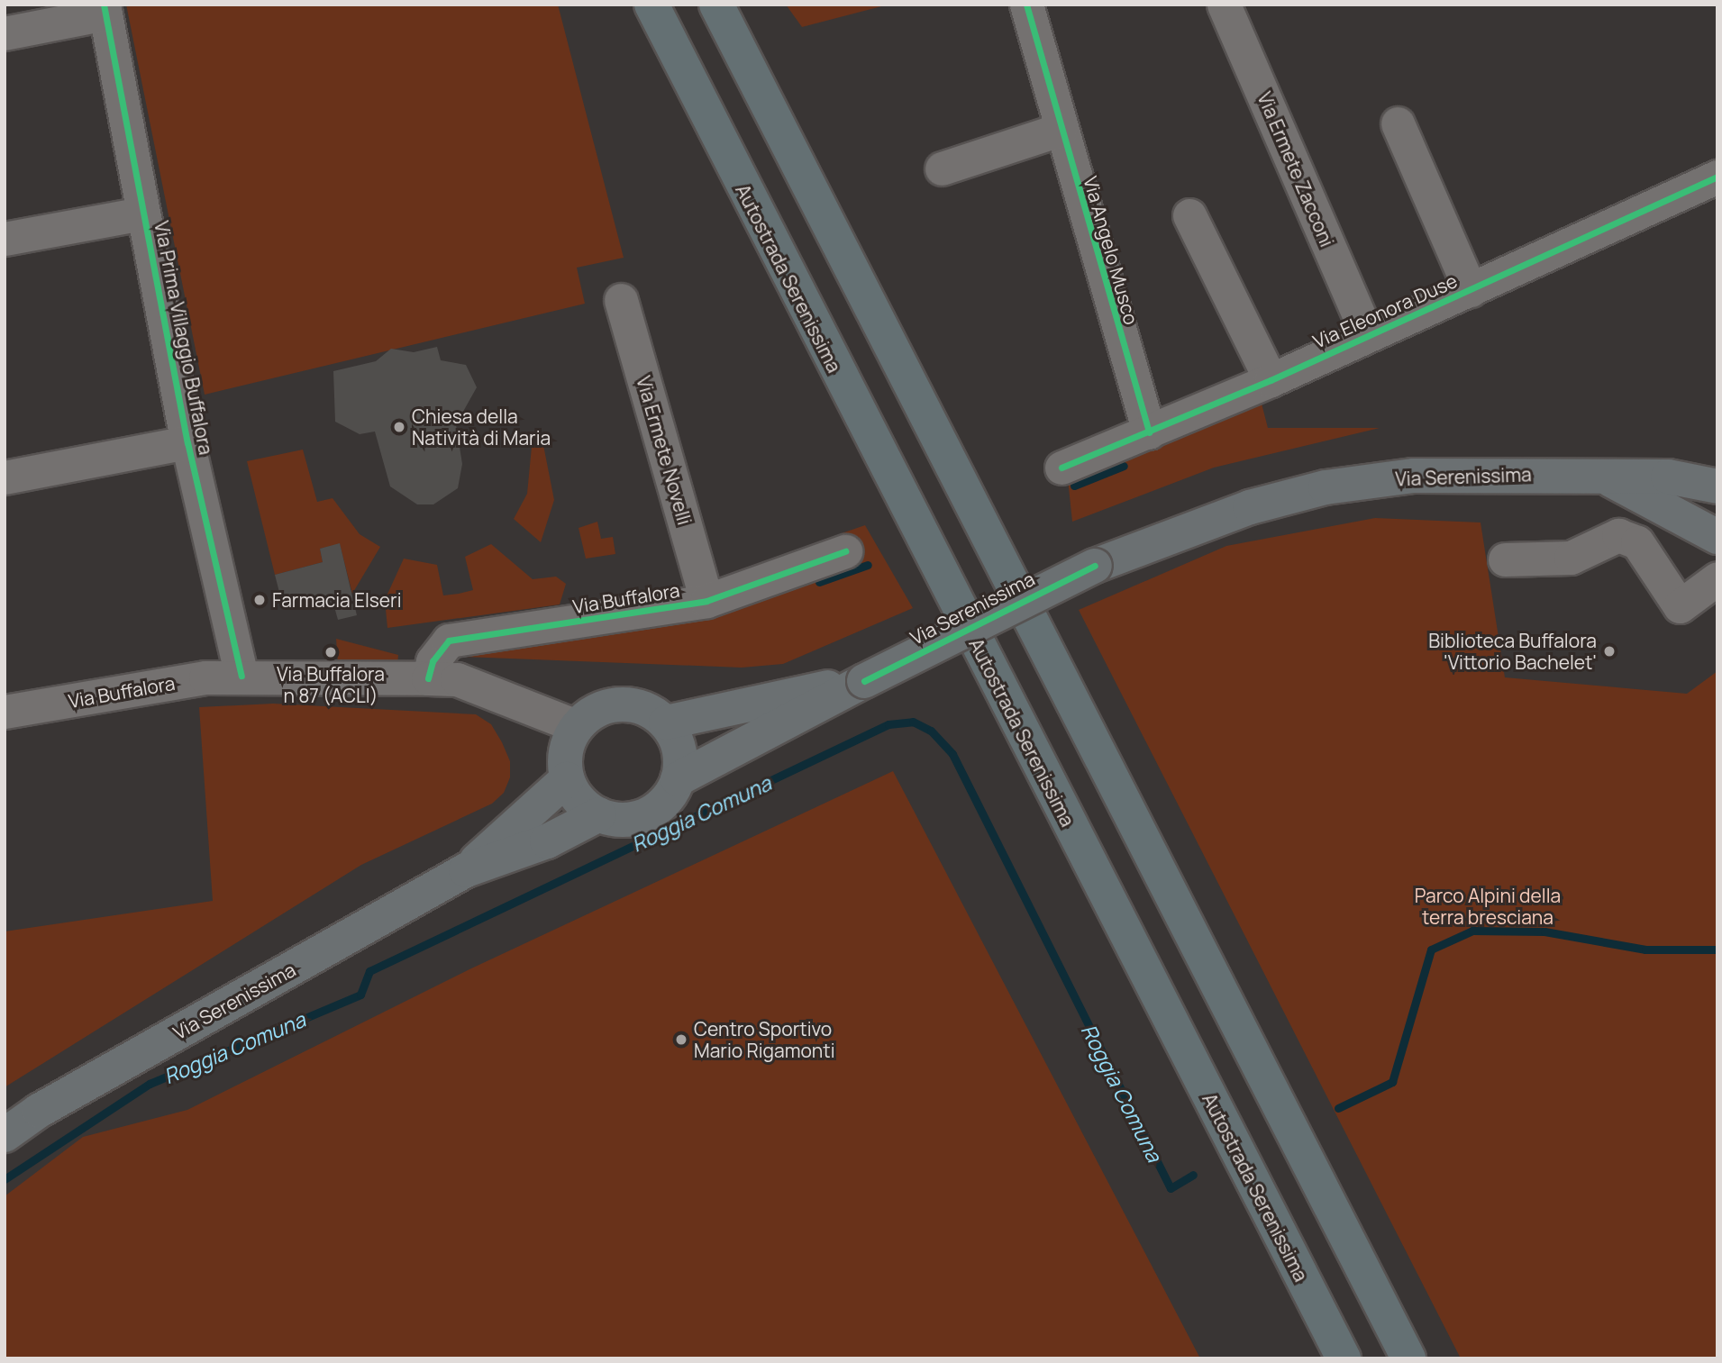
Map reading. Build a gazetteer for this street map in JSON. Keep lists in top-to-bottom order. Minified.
{"streets":{"highway":["Autostrada Serenissima"],"main road":["Via Serenissima"],"street":["Via Ermete Zacconi","Via Angelo Musco","Via Eleonora Duse","Via Prima Villaggio Buffalora","Via Ermete Novelli","Via Buffalora"]},"crossings":[["Via Ermete Zacconi","Via Eleonora Duse"],["Via Angelo Musco","Via Eleonora Duse"],["Via Prima Villaggio Buffalora","Via Buffalora"],["Via Ermete Novelli","Via Buffalora"],["Via Serenissima","Via Buffalora"]],"water":["Roggia Comuna"],"parks":["Parco Alpini della terra bresciana"],"places":["Chiesa della Natività di Maria","Farmacia Elseri","Biblioteca Buffalora 'Vittorio Bachelet'","Via Buffalora n 87 (ACLI)","Centro Sportivo Mario Rigamonti"]}
